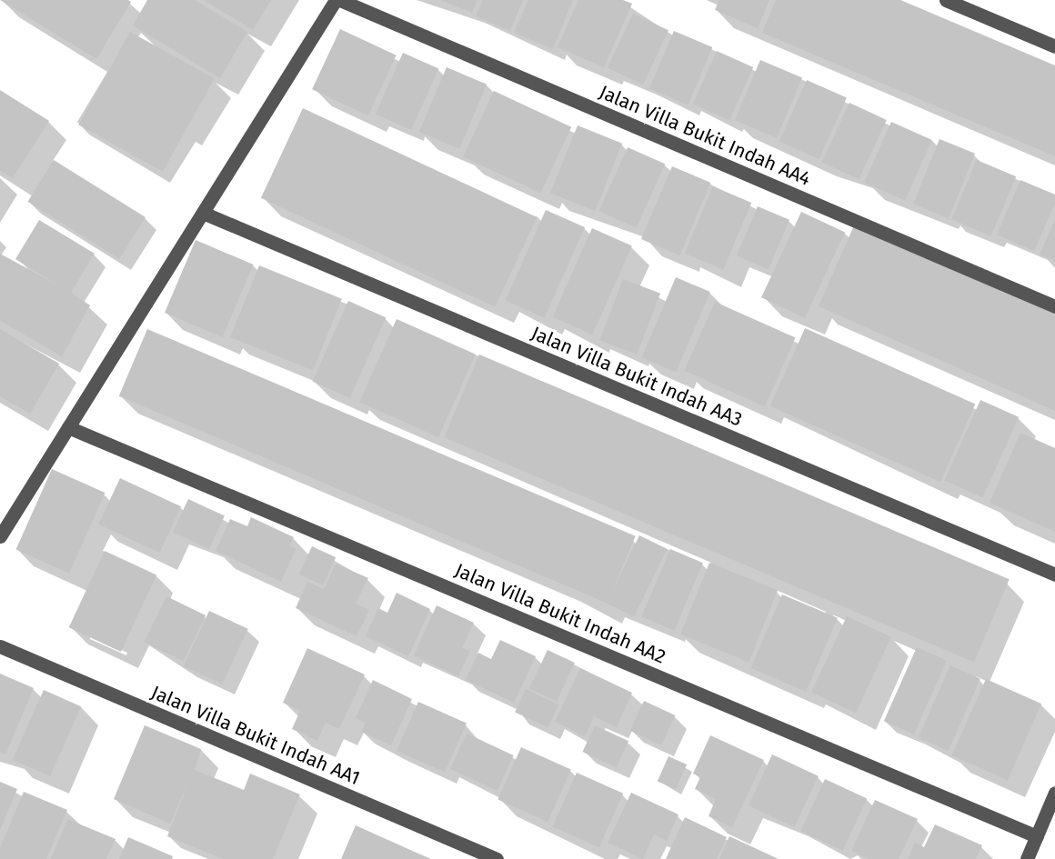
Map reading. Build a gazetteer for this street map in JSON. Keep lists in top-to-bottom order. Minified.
{"streets":{"street":["Jalan Villa Bukit Indah AA4","Jalan Villa Bukit Indah AA3","Jalan Villa Bukit Indah AA2","Jalan Villa Bukit Indah AA1"]}}
